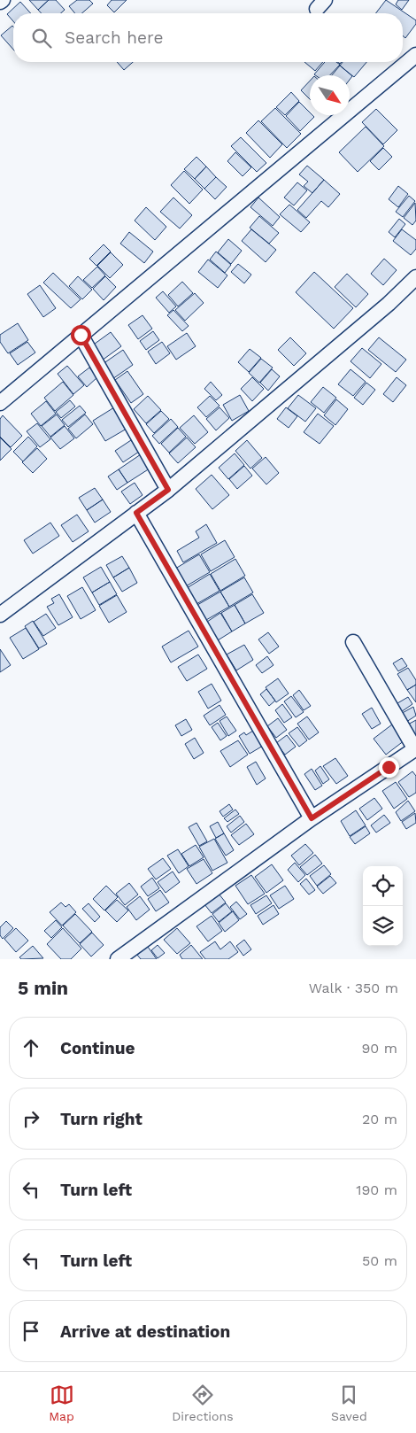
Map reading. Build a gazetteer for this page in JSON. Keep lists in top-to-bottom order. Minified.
{"north":"bottom right","page":{"search":"Search here","heading":["5 min","Walk · 350 m"],"list":[["Continue","90 m"],["Turn right","20 m"],["Turn left","190 m"],["Turn left","50 m"],"Arrive at destination"],"nav":["Map","Directions","Saved"]}}
